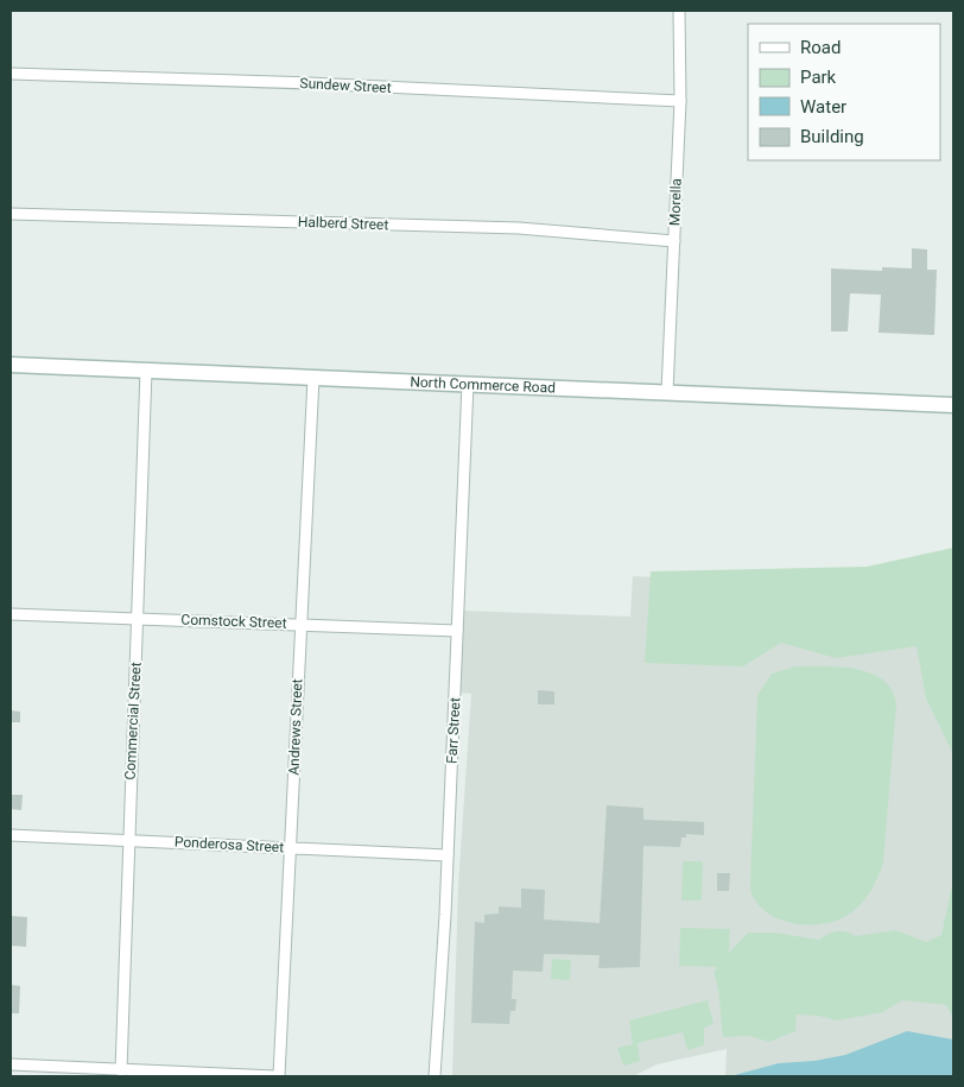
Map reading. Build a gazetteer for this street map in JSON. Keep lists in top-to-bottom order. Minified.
{"streets":{"main road":["North Commerce Road"],"street":["Sundew Street","Morella","Halberd Street","Comstock Street","Commercial Street","Andrews Street","Farr Street","Ponderosa Street"]},"crossings":[["Sundew Street","Morella"],["Morella","Halberd Street"],["Morella","North Commerce Road"],["North Commerce Road","Commercial Street"],["North Commerce Road","Andrews Street"],["North Commerce Road","Farr Street"],["Comstock Street","Commercial Street"],["Comstock Street","Andrews Street"],["Comstock Street","Farr Street"],["Commercial Street","Ponderosa Street"],["Andrews Street","Ponderosa Street"],["Farr Street","Ponderosa Street"]],"legend":["Road","Park","Water","Building"]}
